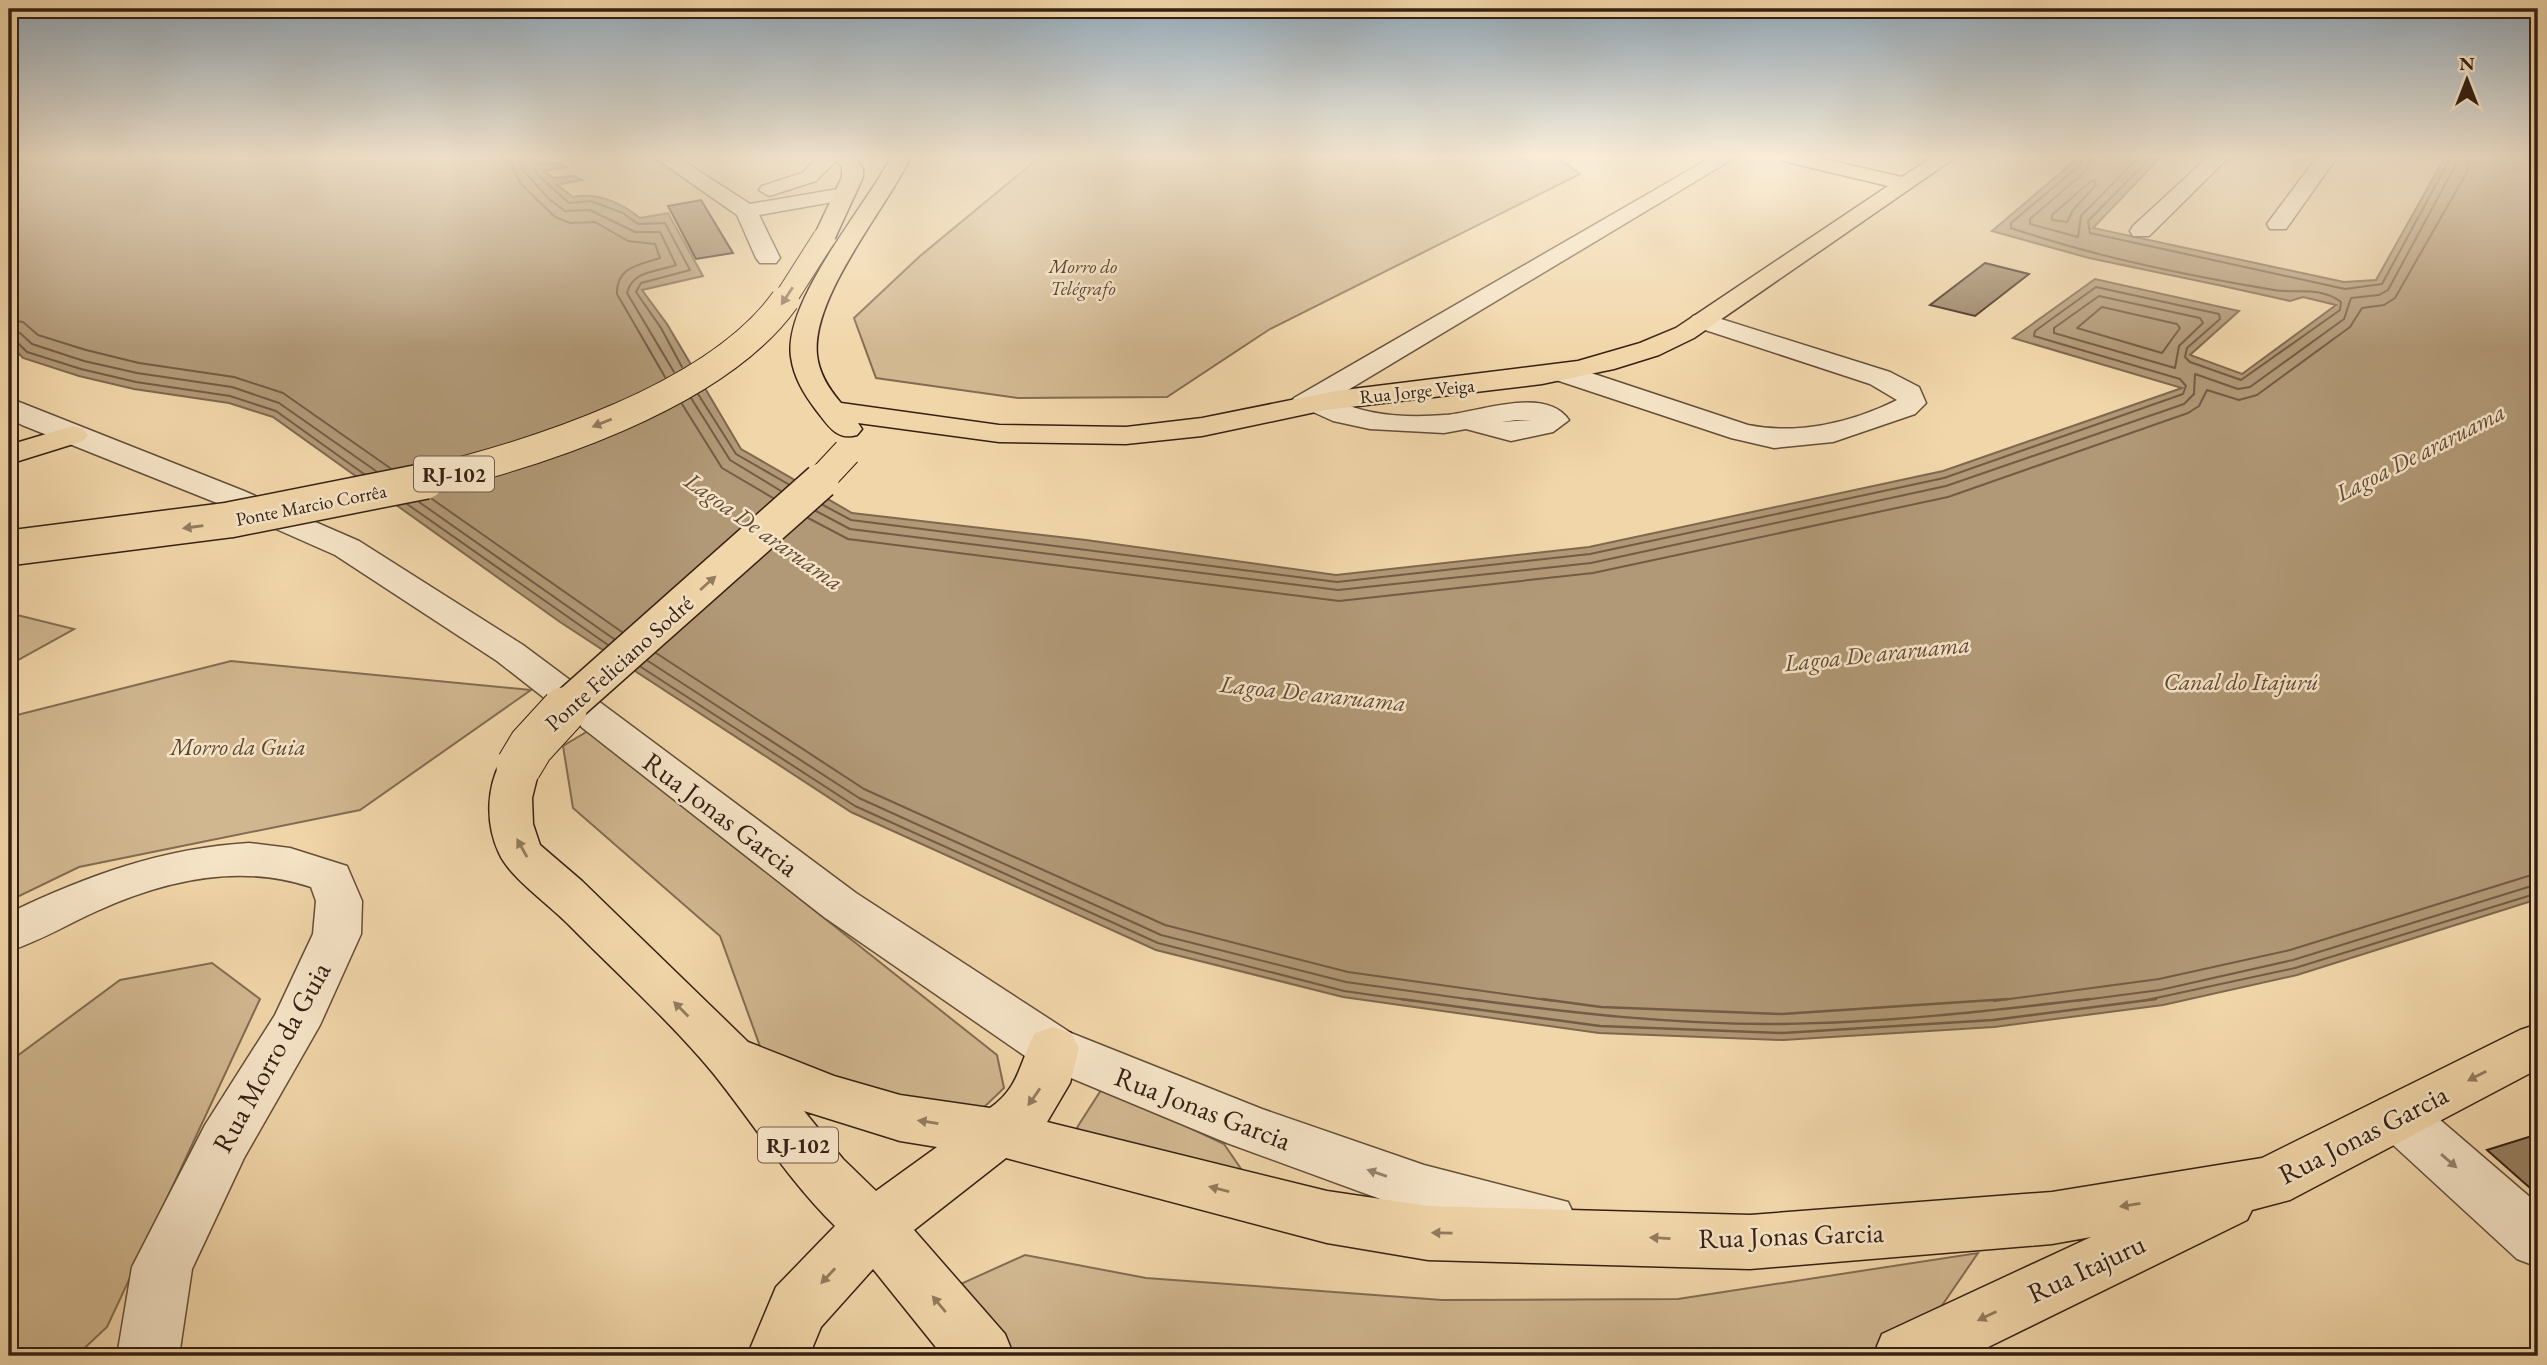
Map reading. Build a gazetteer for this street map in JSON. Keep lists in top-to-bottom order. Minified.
{"streets":{"main road":["Rua Jorge Veiga","RJ-102","Ponte Marcio Corrêa","Ponte Feliciano Sodré","Rua Jonas Garcia","Rua Itajuru"],"street":["Rua Morro da Guia"]},"crossings":[["RJ-102","Ponte Feliciano Sodré"],["Rua Jonas Garcia","Rua Itajuru"]],"one_way":["Ponte Marcio Corrêa","Rua Jonas Garcia","Rua Itajuru"],"water":["Lagoa De araruama","Canal do Itajurú"],"parks":["Morro do Telégrafo","Morro da Guia"],"north":"top"}
